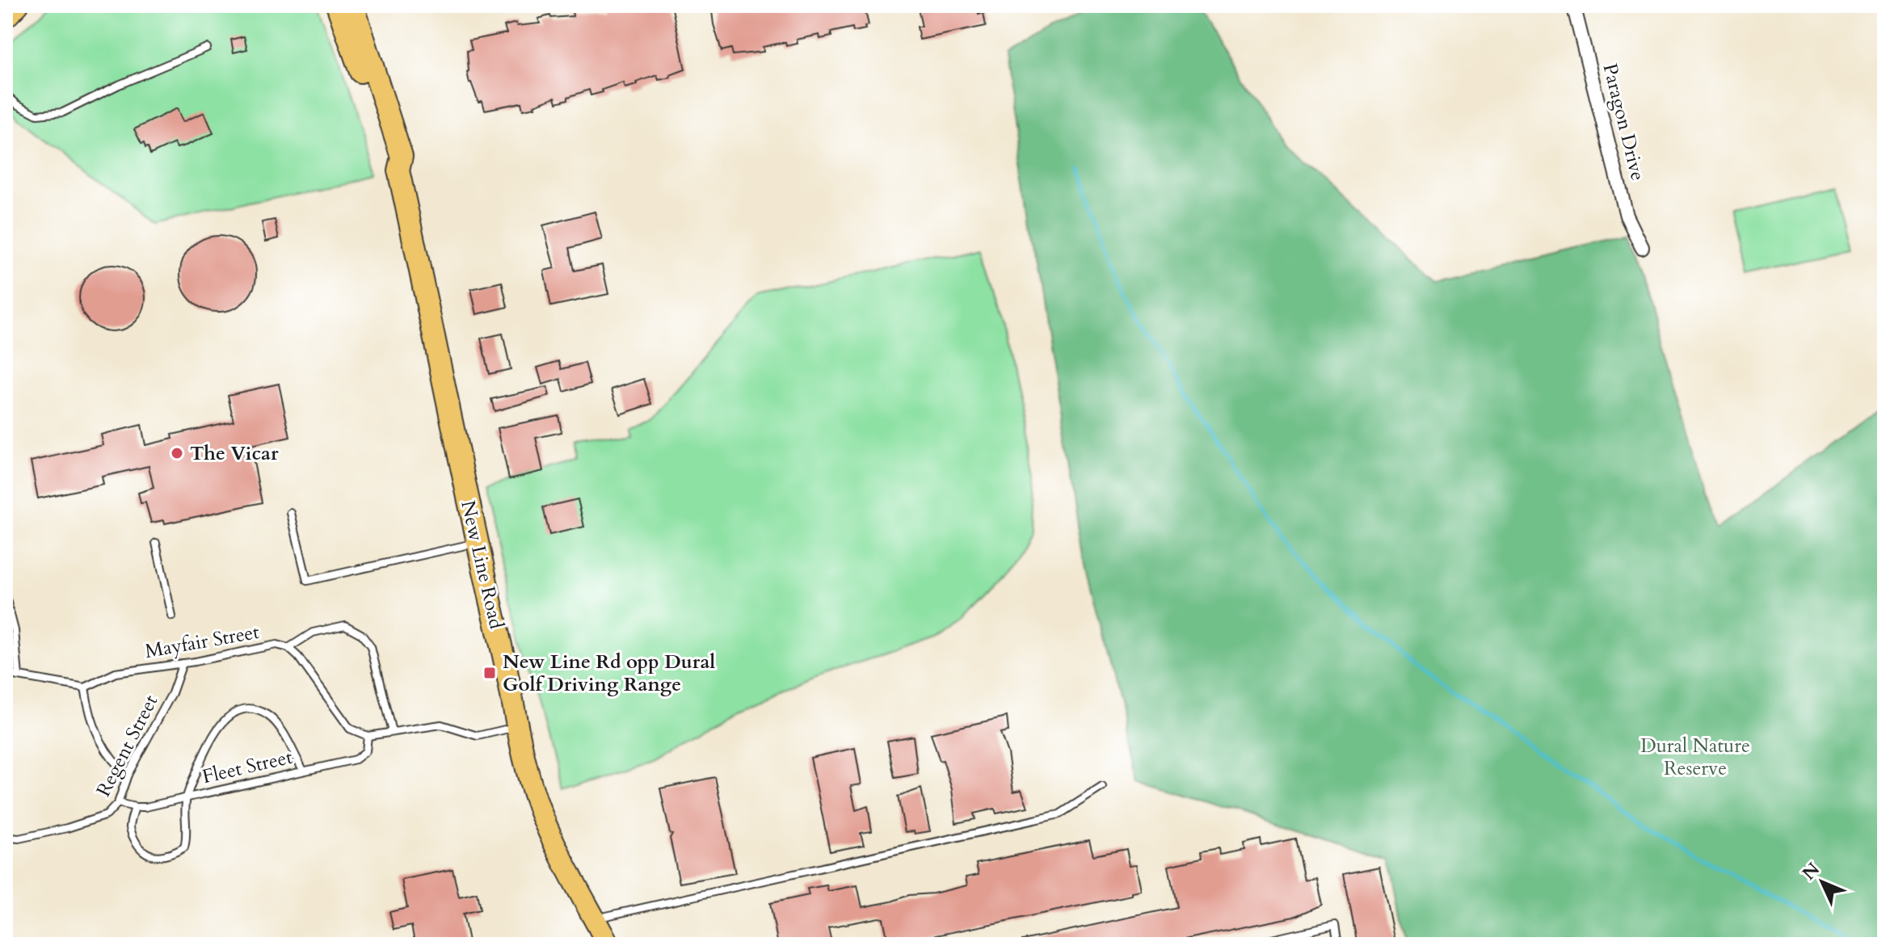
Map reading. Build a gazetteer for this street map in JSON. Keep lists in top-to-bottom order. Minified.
{"streets":{"main road":["New Line Road"],"street":["Paragon Drive"],"lane":["Mayfair Street","Regent Street","Fleet Street"]},"crossings":[["Mayfair Street","Regent Street"],["Mayfair Street","Fleet Street"],["Regent Street","Fleet Street"]],"parks":["Dural Nature Reserve"],"places":{"other":["The Vicar"],"transit":["New Line Rd opp Dural Golf Driving Range"]},"north":"top left"}
